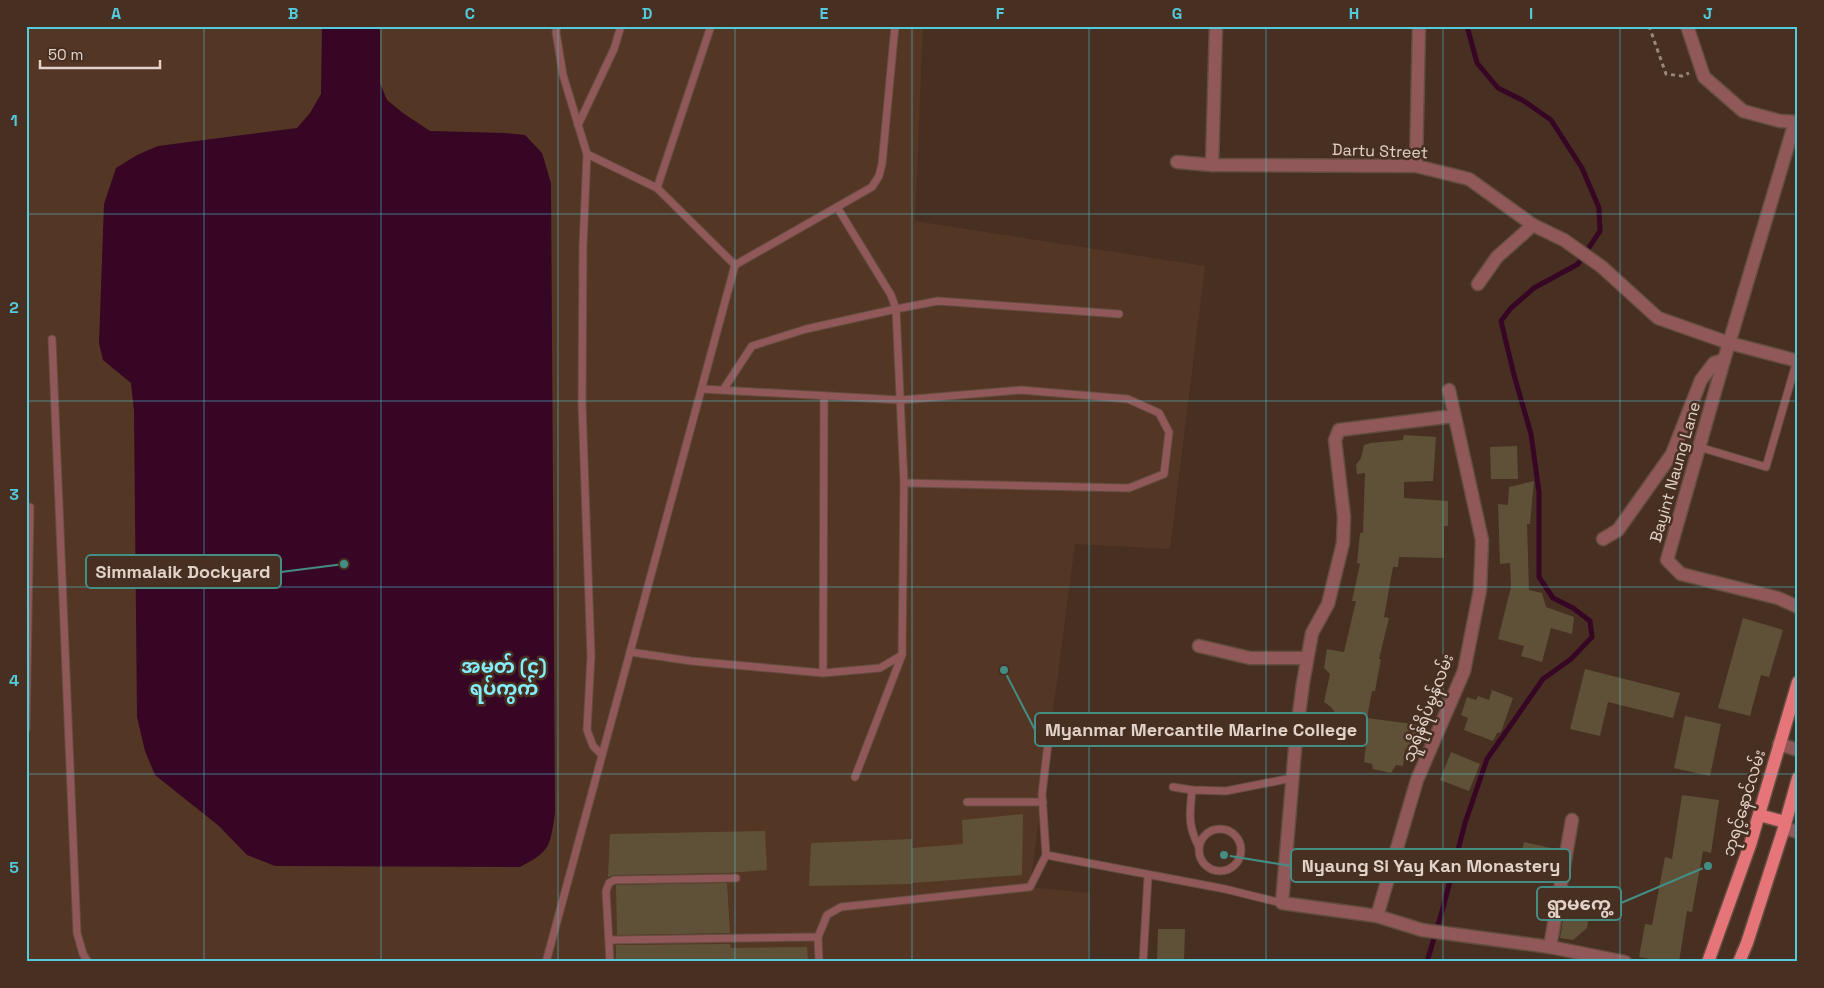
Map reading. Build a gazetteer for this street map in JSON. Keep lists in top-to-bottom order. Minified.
{"streets":{"main road":["ဘုရင့်နောင်လမ်း"],"street":["Dartu Street","Bayint Naung Lane","သူရိန်ရိပ်မွန်လမ်း"]},"crossings":[["Dartu Street","Bayint Naung Lane"]],"districts":["အမှတ် (၄) ရပ်ကွက်"],"places":["Simmalaik Dockyard","Myanmar Mercantile Marine College","Nyaung Si Yay Kan Monastery","ရွာမကွေ့"],"scale_bar":"50 m","grid":{"columns":["A","B","C","D","E","F","G","H","I","J"],"rows":["1","2","3","4","5"]}}
